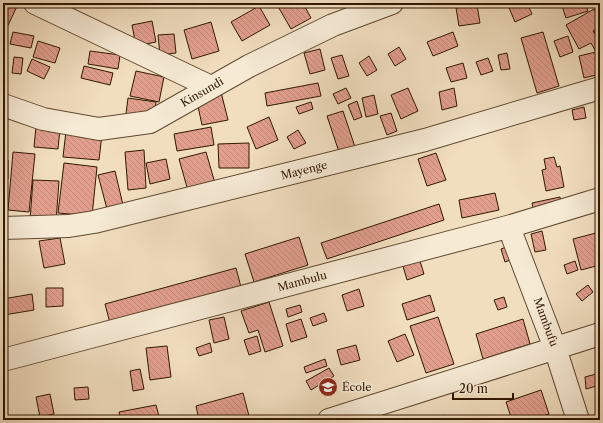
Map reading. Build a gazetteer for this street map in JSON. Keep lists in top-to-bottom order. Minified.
{"streets":{"street":["Kinsundi","Mayenge","Mambulu","Mambufu"]},"crossings":[["Mambulu","Mambufu"]],"places":{"school or university":["École"]},"scale_bar":"20 m"}
